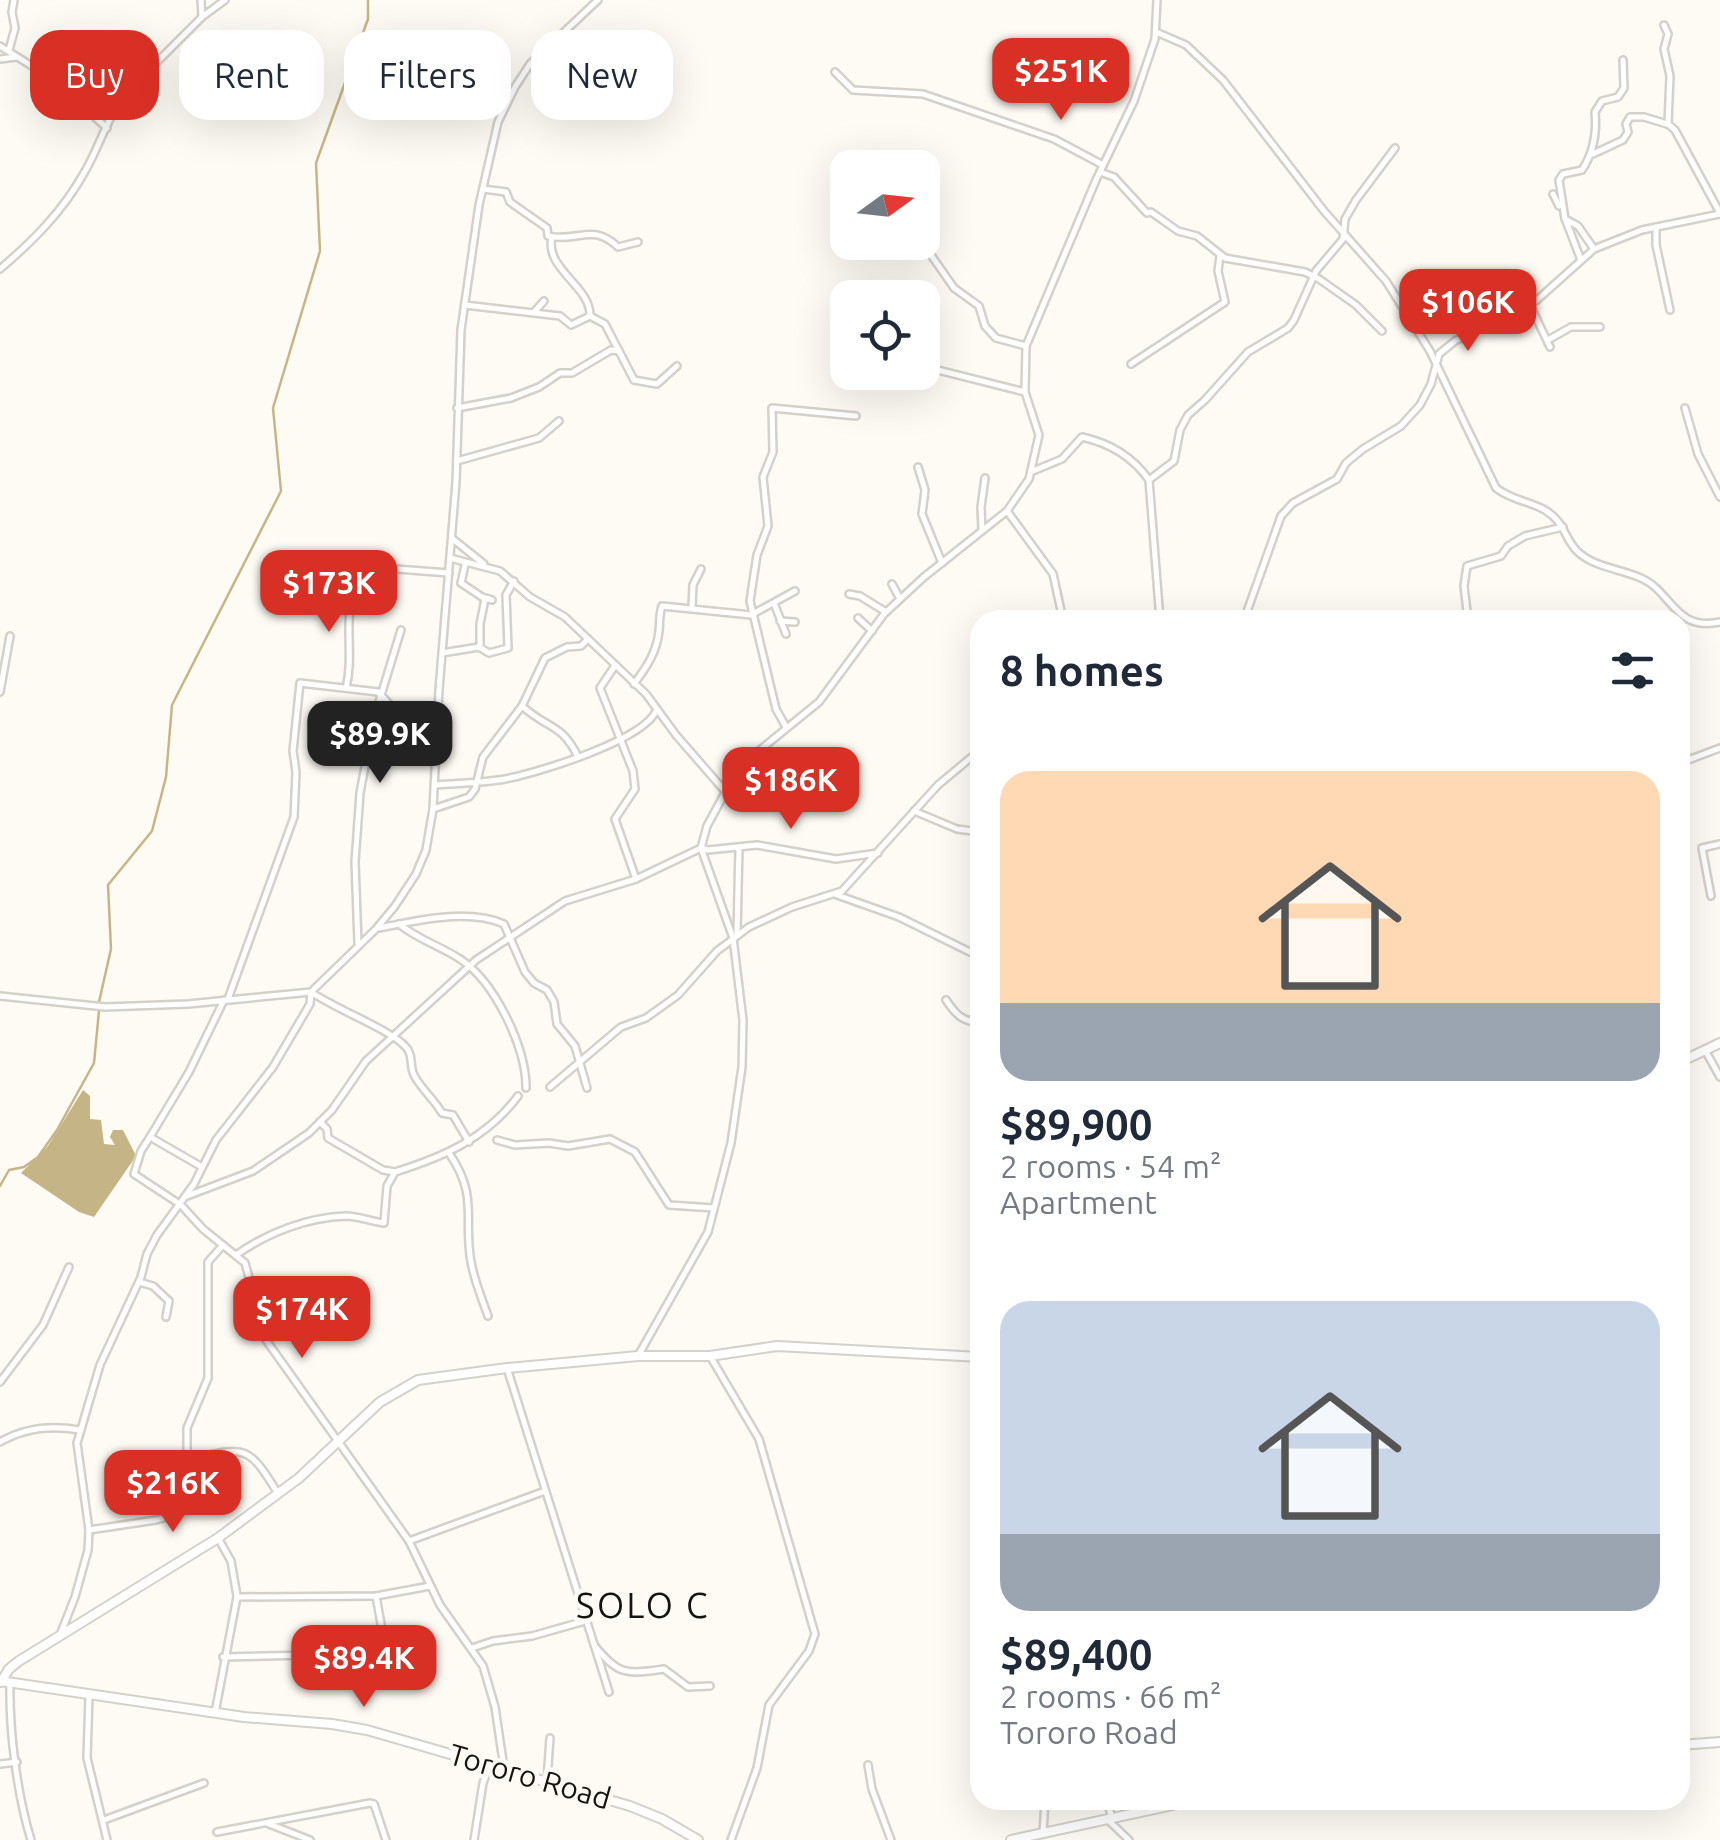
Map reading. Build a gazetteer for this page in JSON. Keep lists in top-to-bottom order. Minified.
{"streets":{"main road":["Tororo Road"]},"districts":["SOLO C"],"north":"right","page":{"chip":["Buy","Rent","Filters","New"],"price":["$251K","$106K","$173K","$89.9K","$186K","$174K","$216K","$89.4K"],"heading":"8 homes","list":[{"name":"$89,900","note":"2 rooms · 54 m² · Apartment"},{"name":"$89,400","note":"2 rooms · 66 m² · Tororo Road"}]}}
